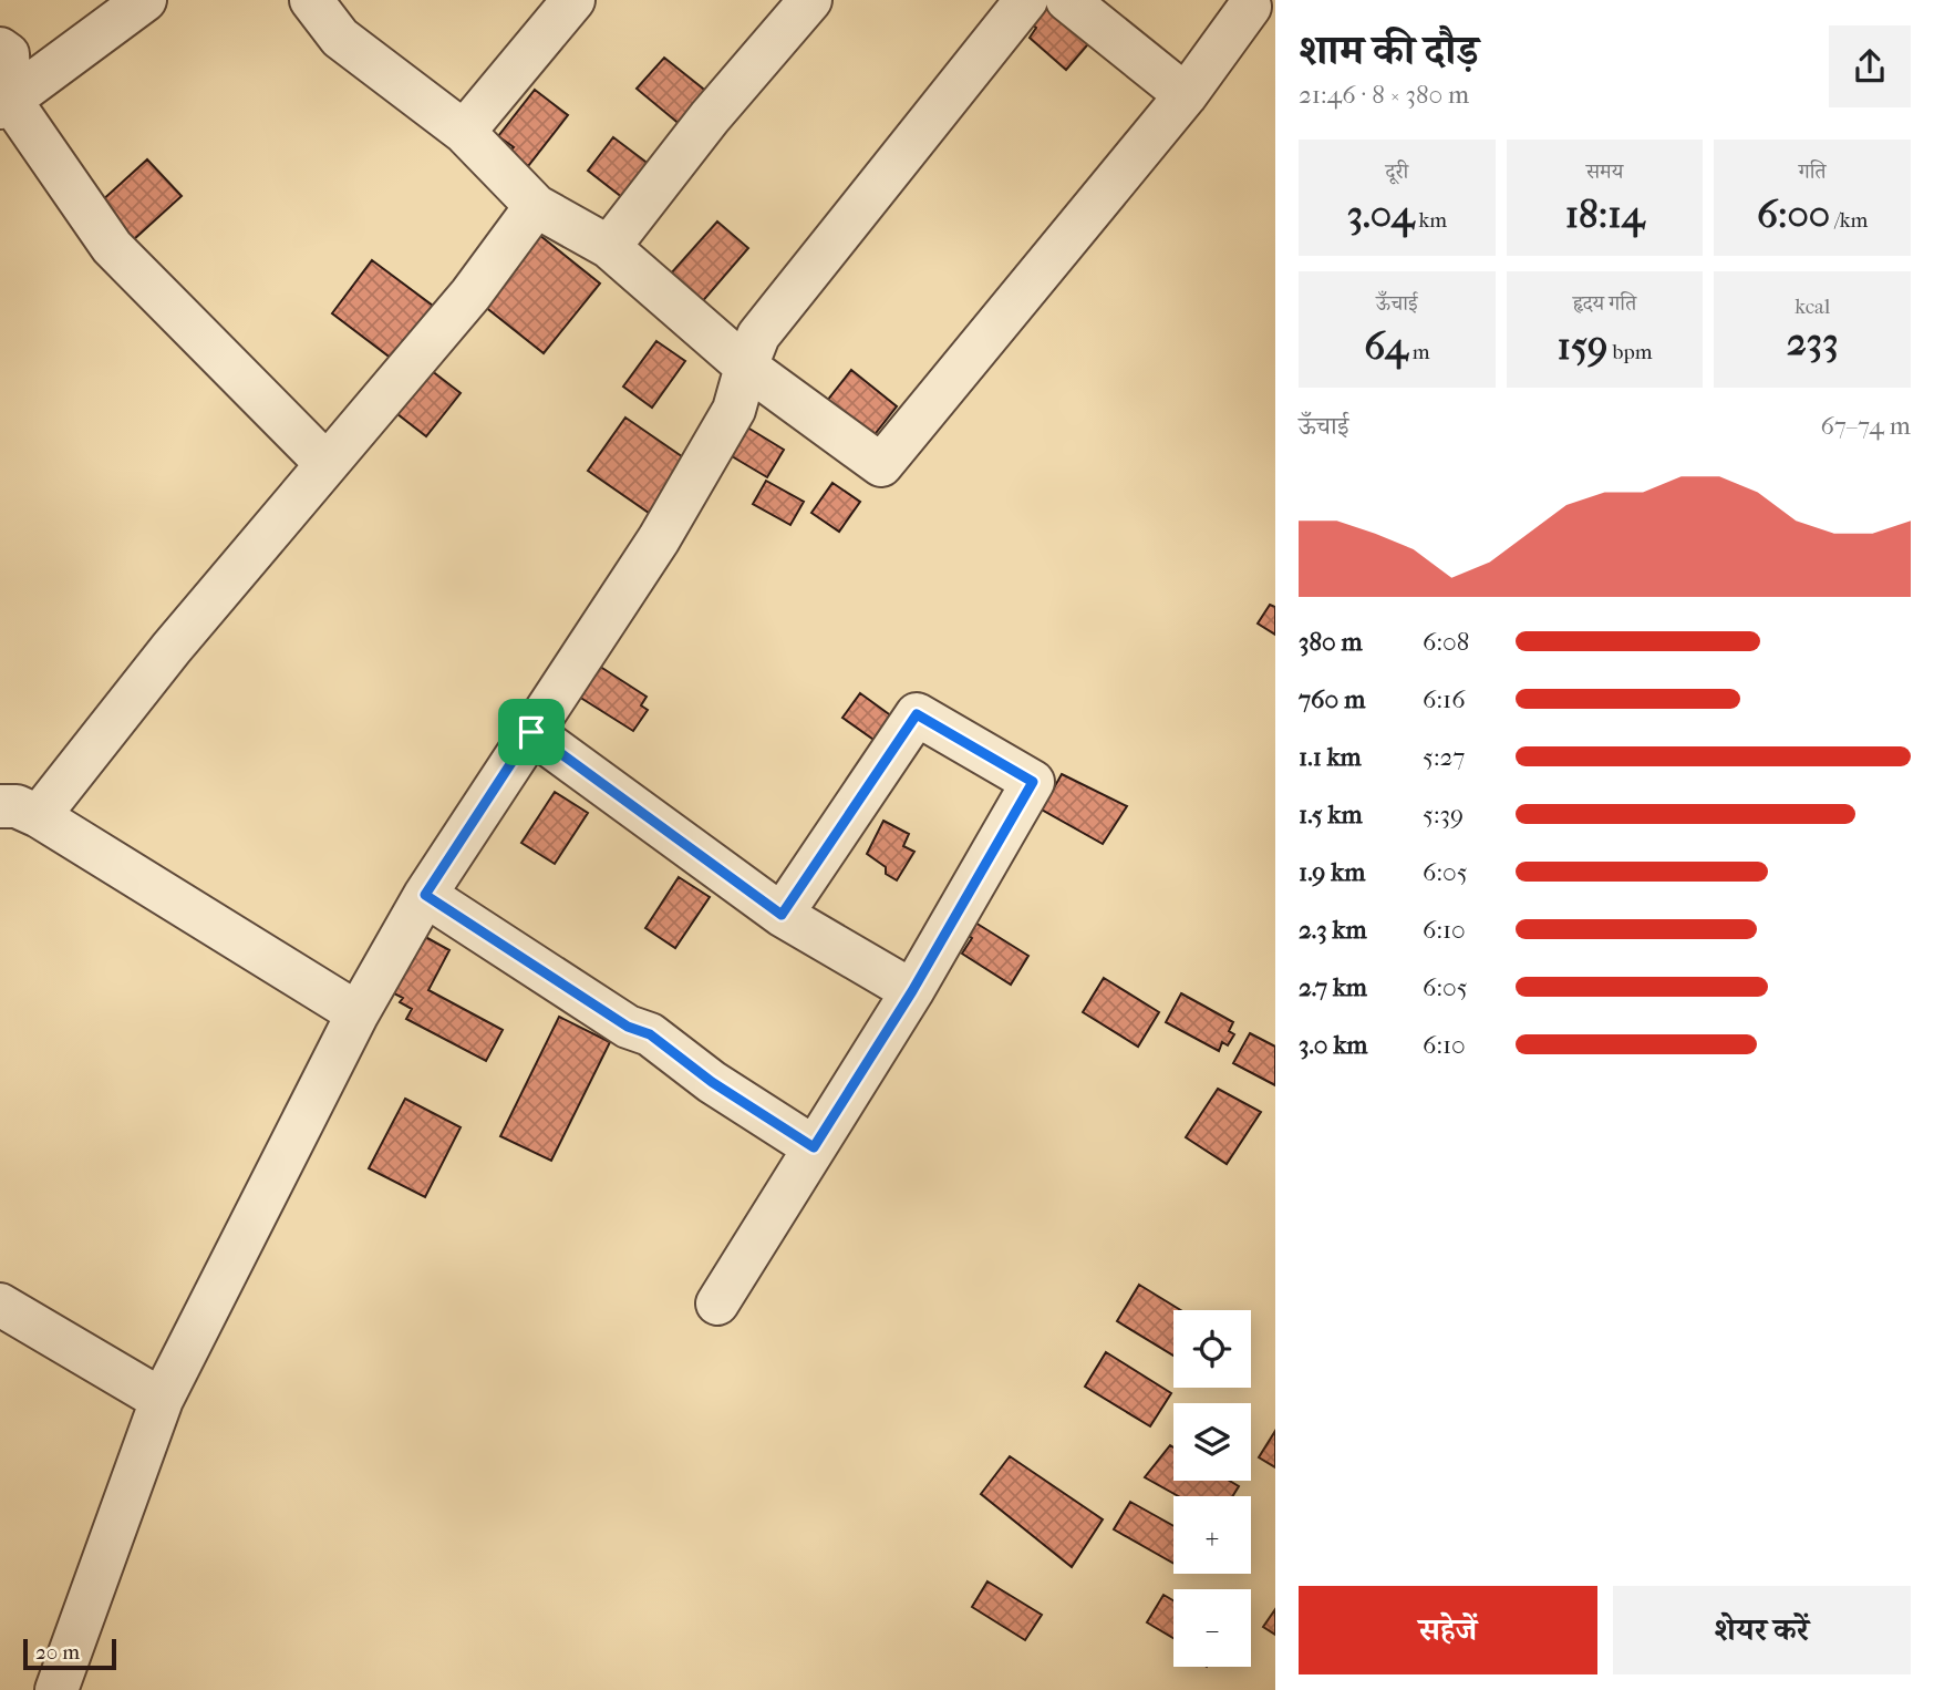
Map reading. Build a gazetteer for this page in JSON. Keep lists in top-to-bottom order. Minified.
{"scale_bar":"20 m","page":{"heading":["शाम की दौड़","21:46 · 8 × 380 m"],"stats":[["दूरी","3.04 km"],["समय","18:14"],["गति","6:00 /km"],["ऊँचाई","64 m"],["हृदय गति","159 bpm"],["kcal","233"]],"chart":["ऊँचाई","67–74 m"],"list":[{"name":"380 m","note":"6:08"},{"name":"760 m","note":"6:16"},{"name":"1.1 km","note":"5:27"},{"name":"1.5 km","note":"5:39"},{"name":"1.9 km","note":"6:05"},{"name":"2.3 km","note":"6:10"},{"name":"2.7 km","note":"6:05"},{"name":"3.0 km","note":"6:10"}],"map_buttons":["+","−"],"buttons":["सहेजें","शेयर करें"],"scale":"20 m"}}
